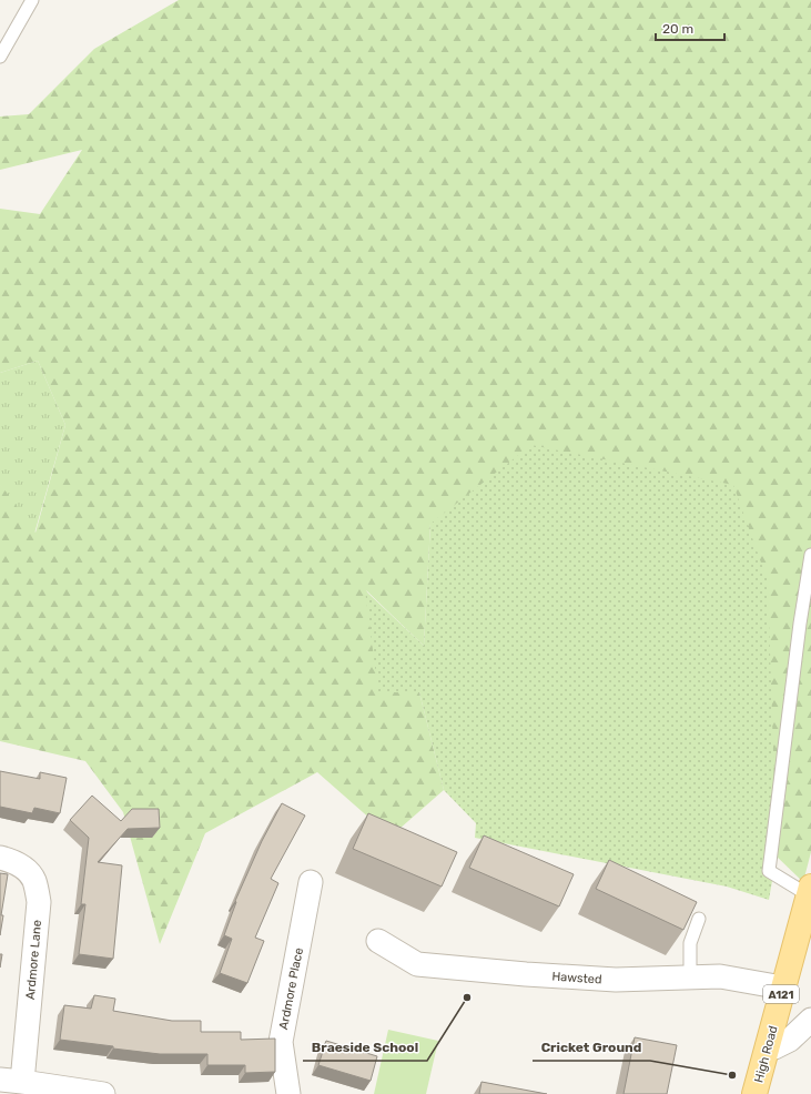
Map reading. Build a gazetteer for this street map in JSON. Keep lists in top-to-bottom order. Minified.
{"streets":{"main road":["A121","High Road"],"street":["Ardmore Lane","Hawsted","Ardmore Place"]},"crossings":[["Hawsted","High Road"]],"places":["Braeside School","Cricket Ground"],"scale_bar":"20 m"}
